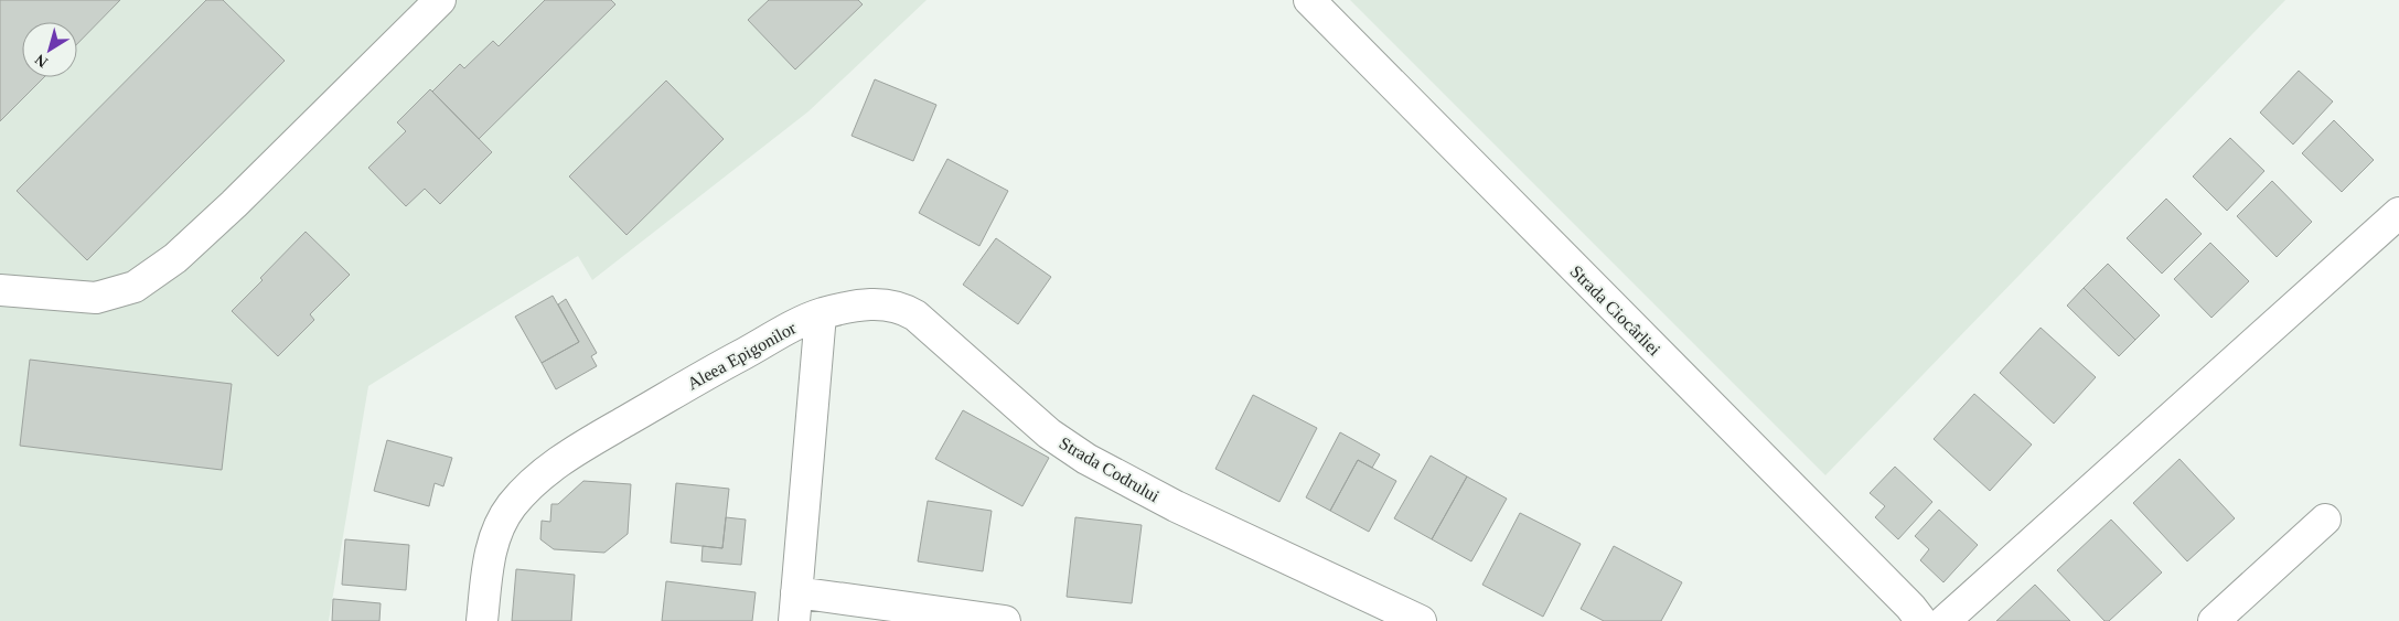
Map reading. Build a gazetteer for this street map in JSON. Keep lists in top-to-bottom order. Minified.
{"streets":{"street":["Strada Ciocârliei","Aleea Epigonilor","Strada Codrului"]},"crossings":[["Aleea Epigonilor","Strada Codrului"]],"north":"bottom left"}
